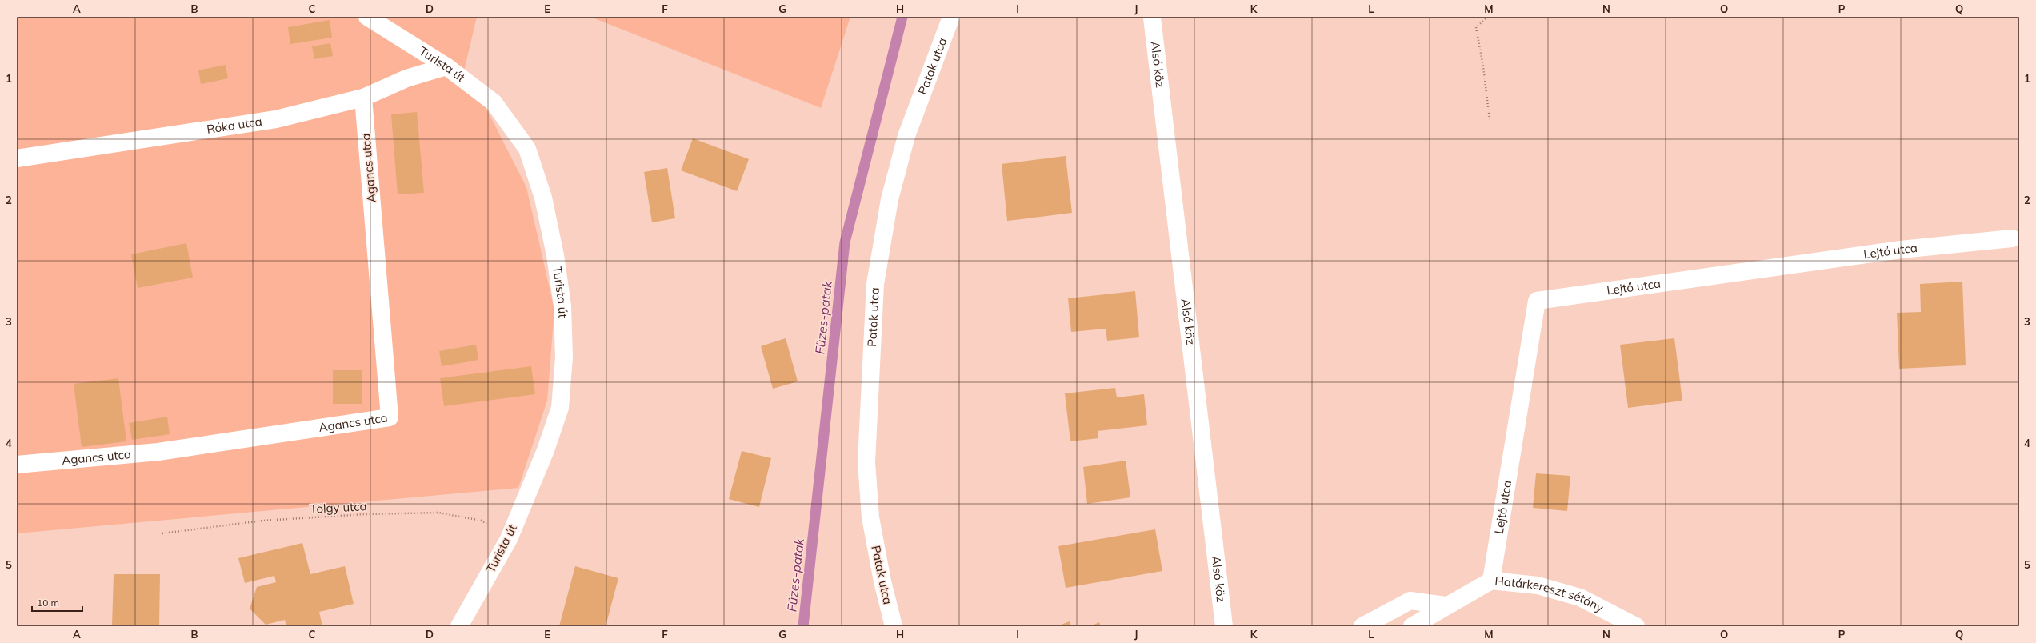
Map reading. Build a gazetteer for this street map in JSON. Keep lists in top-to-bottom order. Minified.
{"streets":{"street":["Turista út","Alsó köz","Patak utca","Róka utca","Agancs utca","Lejtő utca","Határkereszt sétány"],"path":["Tölgy utca"]},"crossings":[["Turista út","Róka utca"],["Turista út","Tölgy utca"],["Róka utca","Agancs utca"],["Lejtő utca","Határkereszt sétány"]],"water":["Füzes-patak"],"scale_bar":"10 m","grid":{"columns":["A","B","C","D","E","F","G","H","I","J","K","L","M","N","O","P","Q"],"rows":["1","2","3","4","5"]}}
